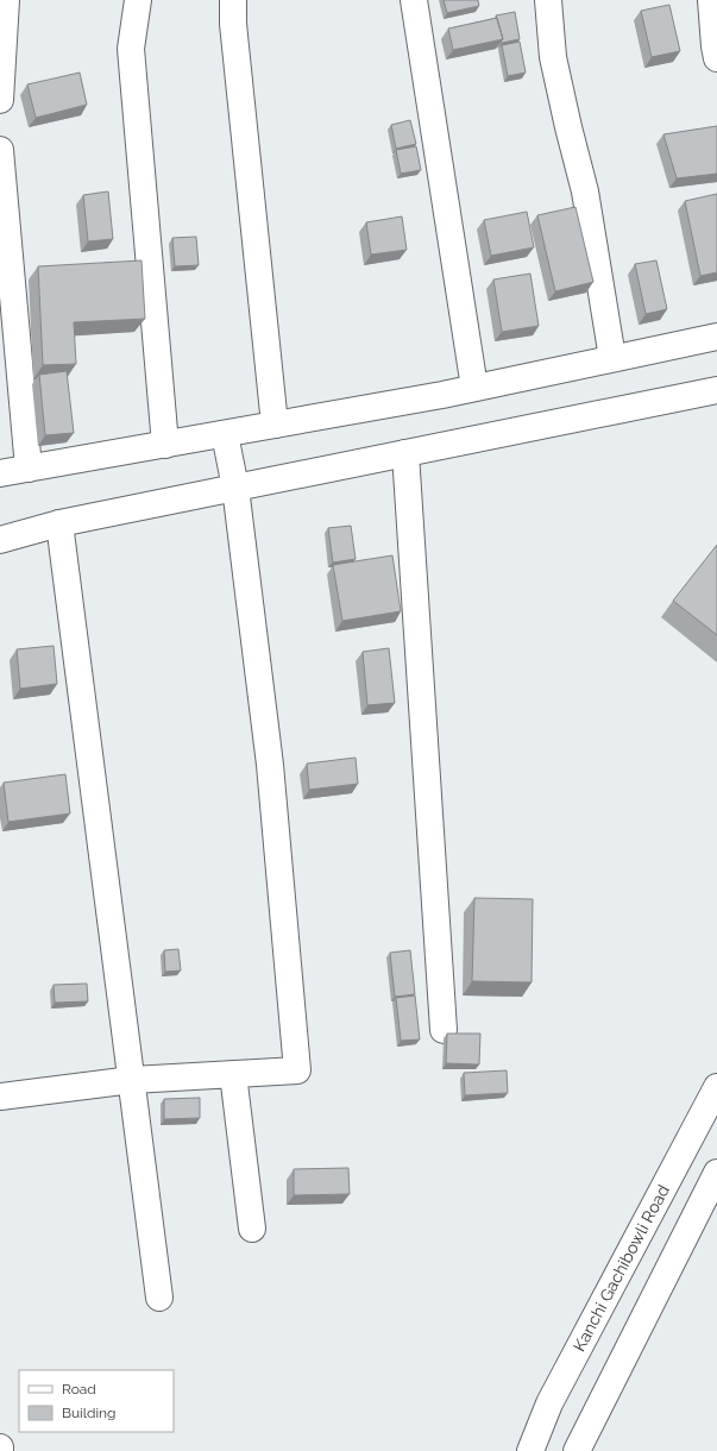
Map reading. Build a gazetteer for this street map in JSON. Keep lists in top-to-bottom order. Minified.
{"streets":{"street":["Kanchi Gachibowli Road"]},"legend":["Road","Building"]}
